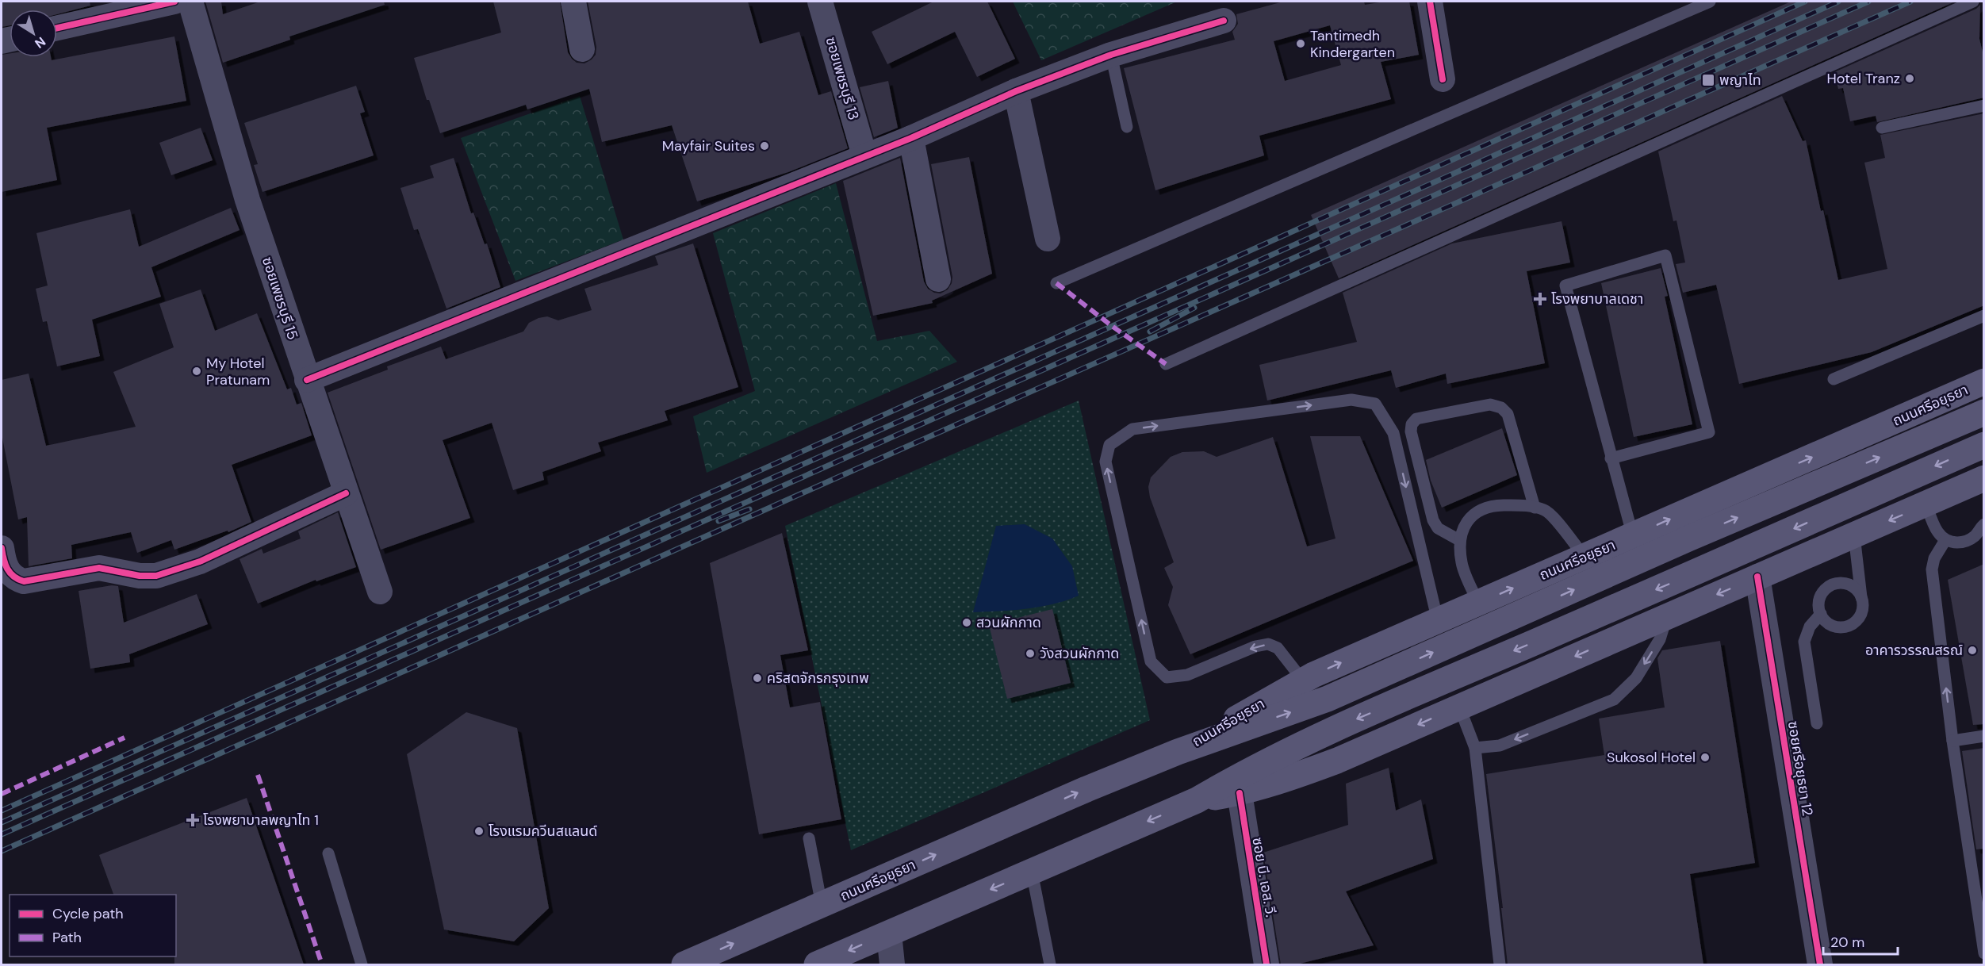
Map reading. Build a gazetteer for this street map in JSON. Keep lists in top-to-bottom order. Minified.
{"streets":{"main road":["ถนนศรีอยุธยา"],"street":["ซอยเพชรบุรี 13","ซอยเพชรบุรี 15","ซอยศรีอยุธยา 12","ซอย บี. เอส. วี."]},"places":{"other":["Tantimedh Kindergarten","Hotel Tranz","Mayfair Suites","My Hotel Pratunam","สวนผักกาด","อาคารวรรณสรณ์","วังสวนผักกาด","คริสตจักรกรุงเทพ","Sukosol Hotel","โรงแรมควีนสแลนด์"],"transit":["พญาไท"],"health":["โรงพยาบาลเดชา","โรงพยาบาลพญาไท 1"]},"legend":["Cycle path","Path"],"scale_bar":"20 m","north":"bottom right"}
